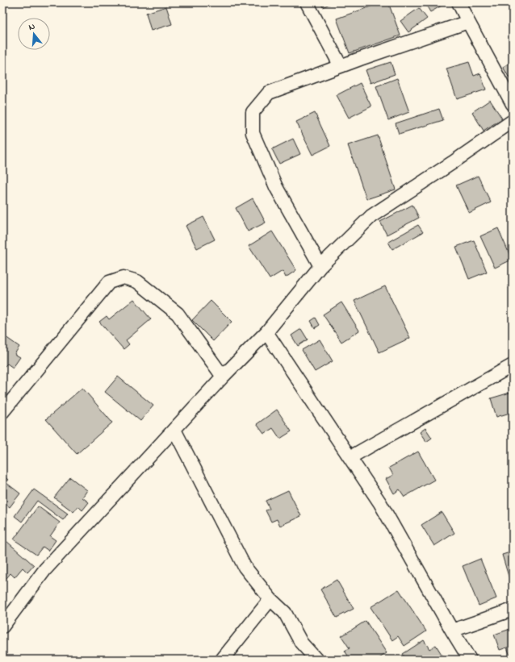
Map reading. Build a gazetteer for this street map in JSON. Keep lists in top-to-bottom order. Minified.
{"north":"top"}
